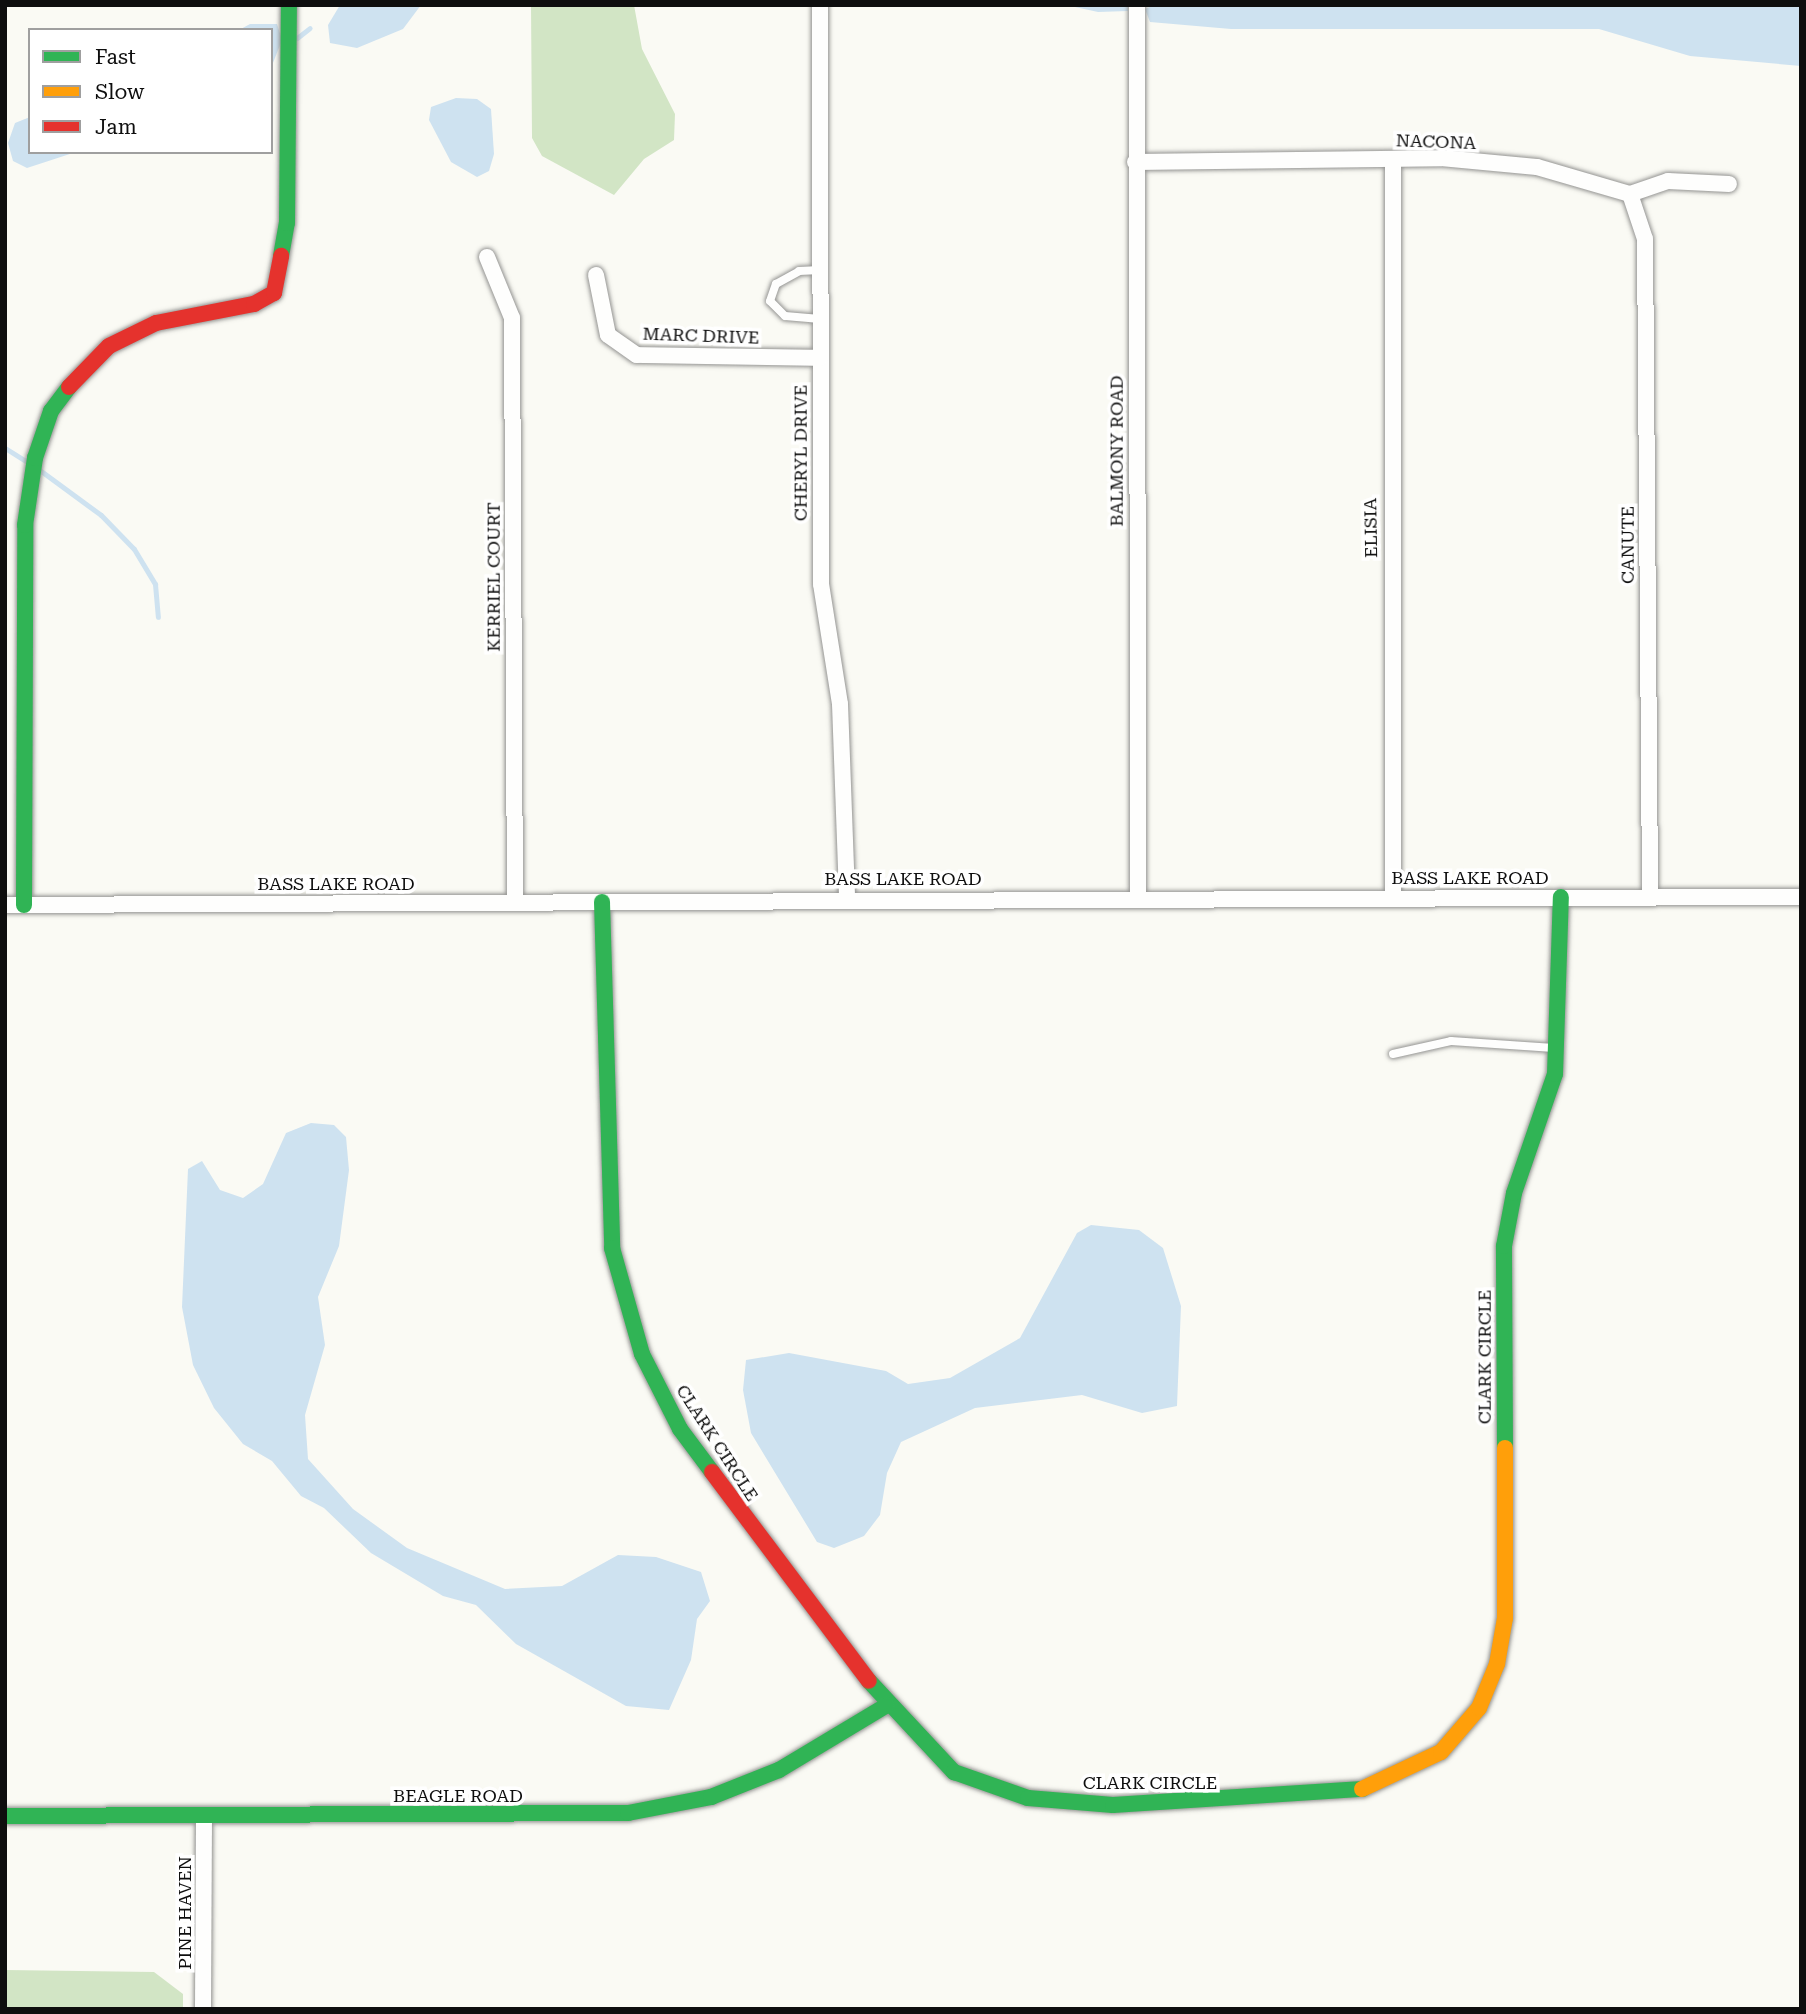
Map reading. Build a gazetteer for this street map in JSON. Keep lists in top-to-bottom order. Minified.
{"streets":{"street":["NACONA","MARC DRIVE","BALMONY ROAD","CHERYL DRIVE","ELISIA","CANUTE","KERRIEL COURT","BASS LAKE ROAD","CLARK CIRCLE","BEAGLE ROAD","PINE HAVEN"]},"crossings":[["NACONA","BALMONY ROAD"],["NACONA","ELISIA"],["NACONA","CANUTE"],["MARC DRIVE","CHERYL DRIVE"],["BALMONY ROAD","BASS LAKE ROAD"],["CHERYL DRIVE","BASS LAKE ROAD"],["ELISIA","BASS LAKE ROAD"],["CANUTE","BASS LAKE ROAD"],["KERRIEL COURT","BASS LAKE ROAD"],["BASS LAKE ROAD","CLARK CIRCLE"],["CLARK CIRCLE","BEAGLE ROAD"],["BEAGLE ROAD","PINE HAVEN"]],"legend":["Fast","Slow","Jam"]}
